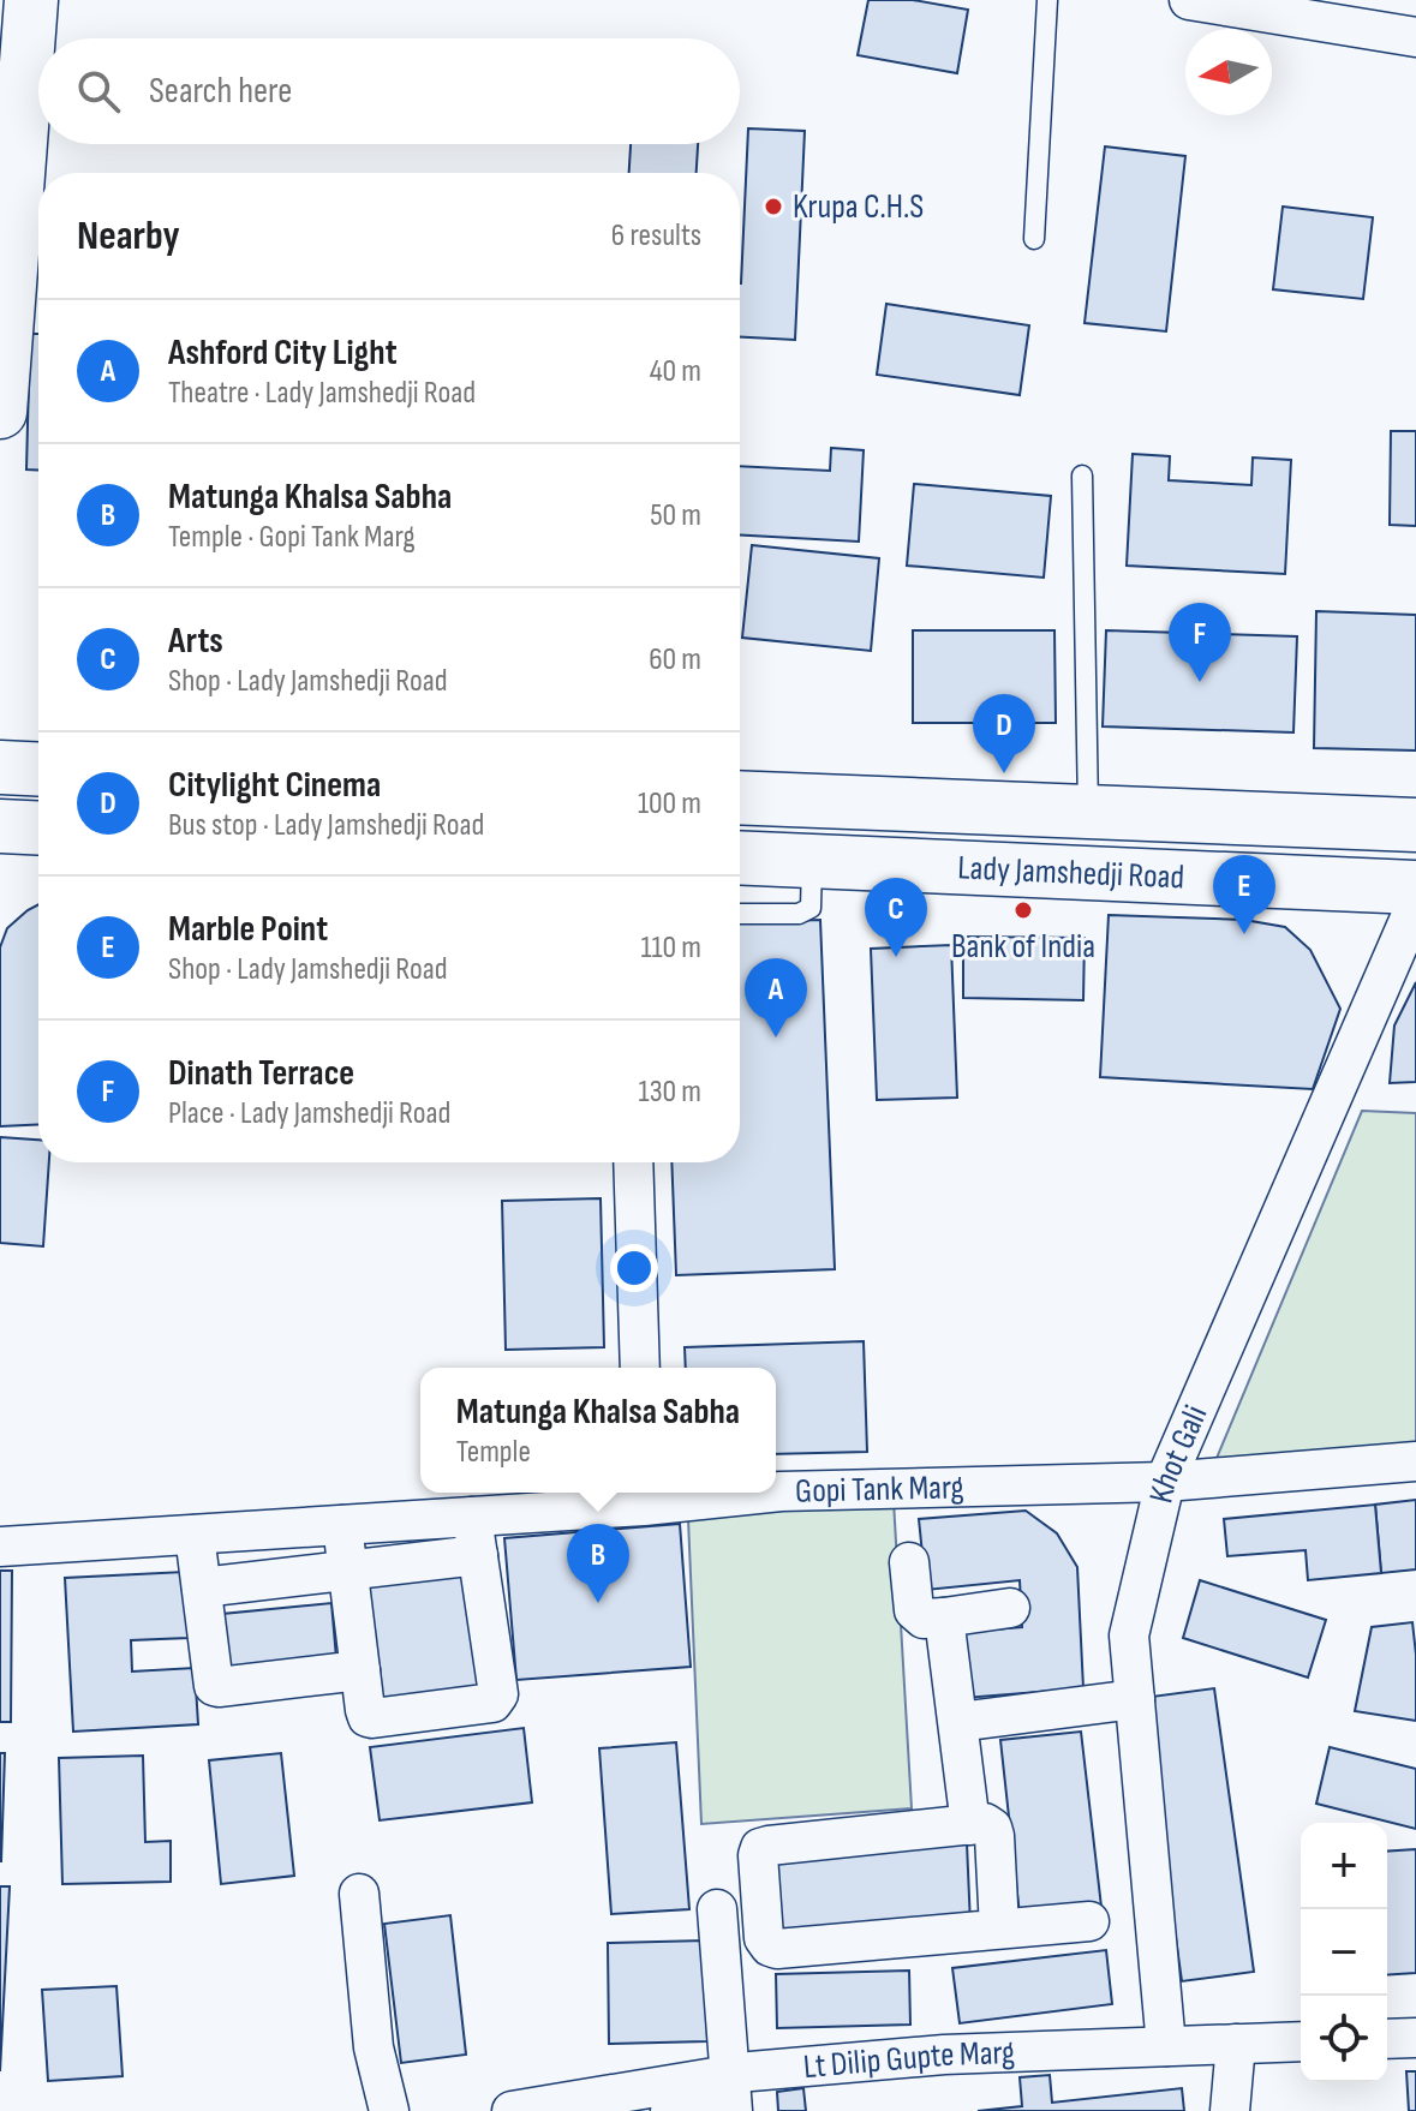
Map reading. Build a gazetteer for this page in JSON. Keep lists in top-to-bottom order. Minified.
{"streets":{"main road":["Lady Jamshedji Road"],"street":["Khot Gali","Gopi Tank Marg","Lt Dilip Gupte Marg"]},"crossings":[["Khot Gali","Gopi Tank Marg"],["Khot Gali","Lt Dilip Gupte Marg"]],"places":["Krupa C.H.S","Bank of India"],"north":"left","page":{"search":"Search here","heading":["Nearby","6 results"],"list":[{"mark":"A","name":"Ashford City Light","note":"Theatre · Lady Jamshedji Road","value":"40 m"},{"mark":"B","name":"Matunga Khalsa Sabha","note":"Temple · Gopi Tank Marg","value":"50 m"},{"mark":"C","name":"Arts","note":"Shop · Lady Jamshedji Road","value":"60 m"},{"mark":"D","name":"Citylight Cinema","note":"Bus stop · Lady Jamshedji Road","value":"100 m"},{"mark":"E","name":"Marble Point","note":"Shop · Lady Jamshedji Road","value":"110 m"},{"mark":"F","name":"Dinath Terrace","note":"Place · Lady Jamshedji Road","value":"130 m"}],"pins":["F","D","E","C","A","B"],"popup":["Matunga Khalsa Sabha","Temple"],"map_buttons":["+","−"]}}
